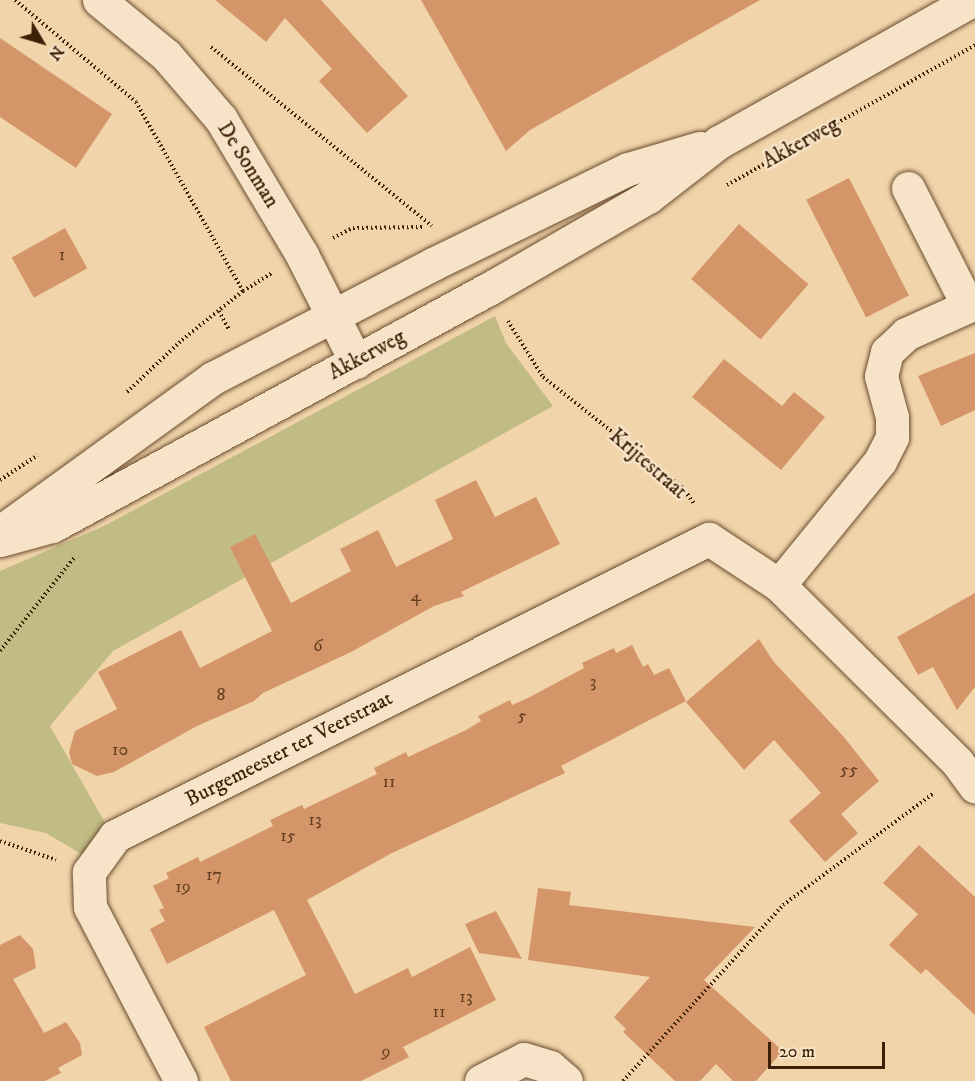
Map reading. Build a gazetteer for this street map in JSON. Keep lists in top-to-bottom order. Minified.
{"streets":{"street":["Akkerweg","De Sonman","Burgemeester ter Veerstraat"],"path":["Krijtestraat"]},"crossings":[["Akkerweg","De Sonman"],["Akkerweg","Krijtestraat"],["Krijtestraat","Burgemeester ter Veerstraat"]],"house_numbers":["1","4","6","3","8","5","10","55","11","13","15","17","19","13","11","9"],"scale_bar":"20 m","north":"bottom right"}
